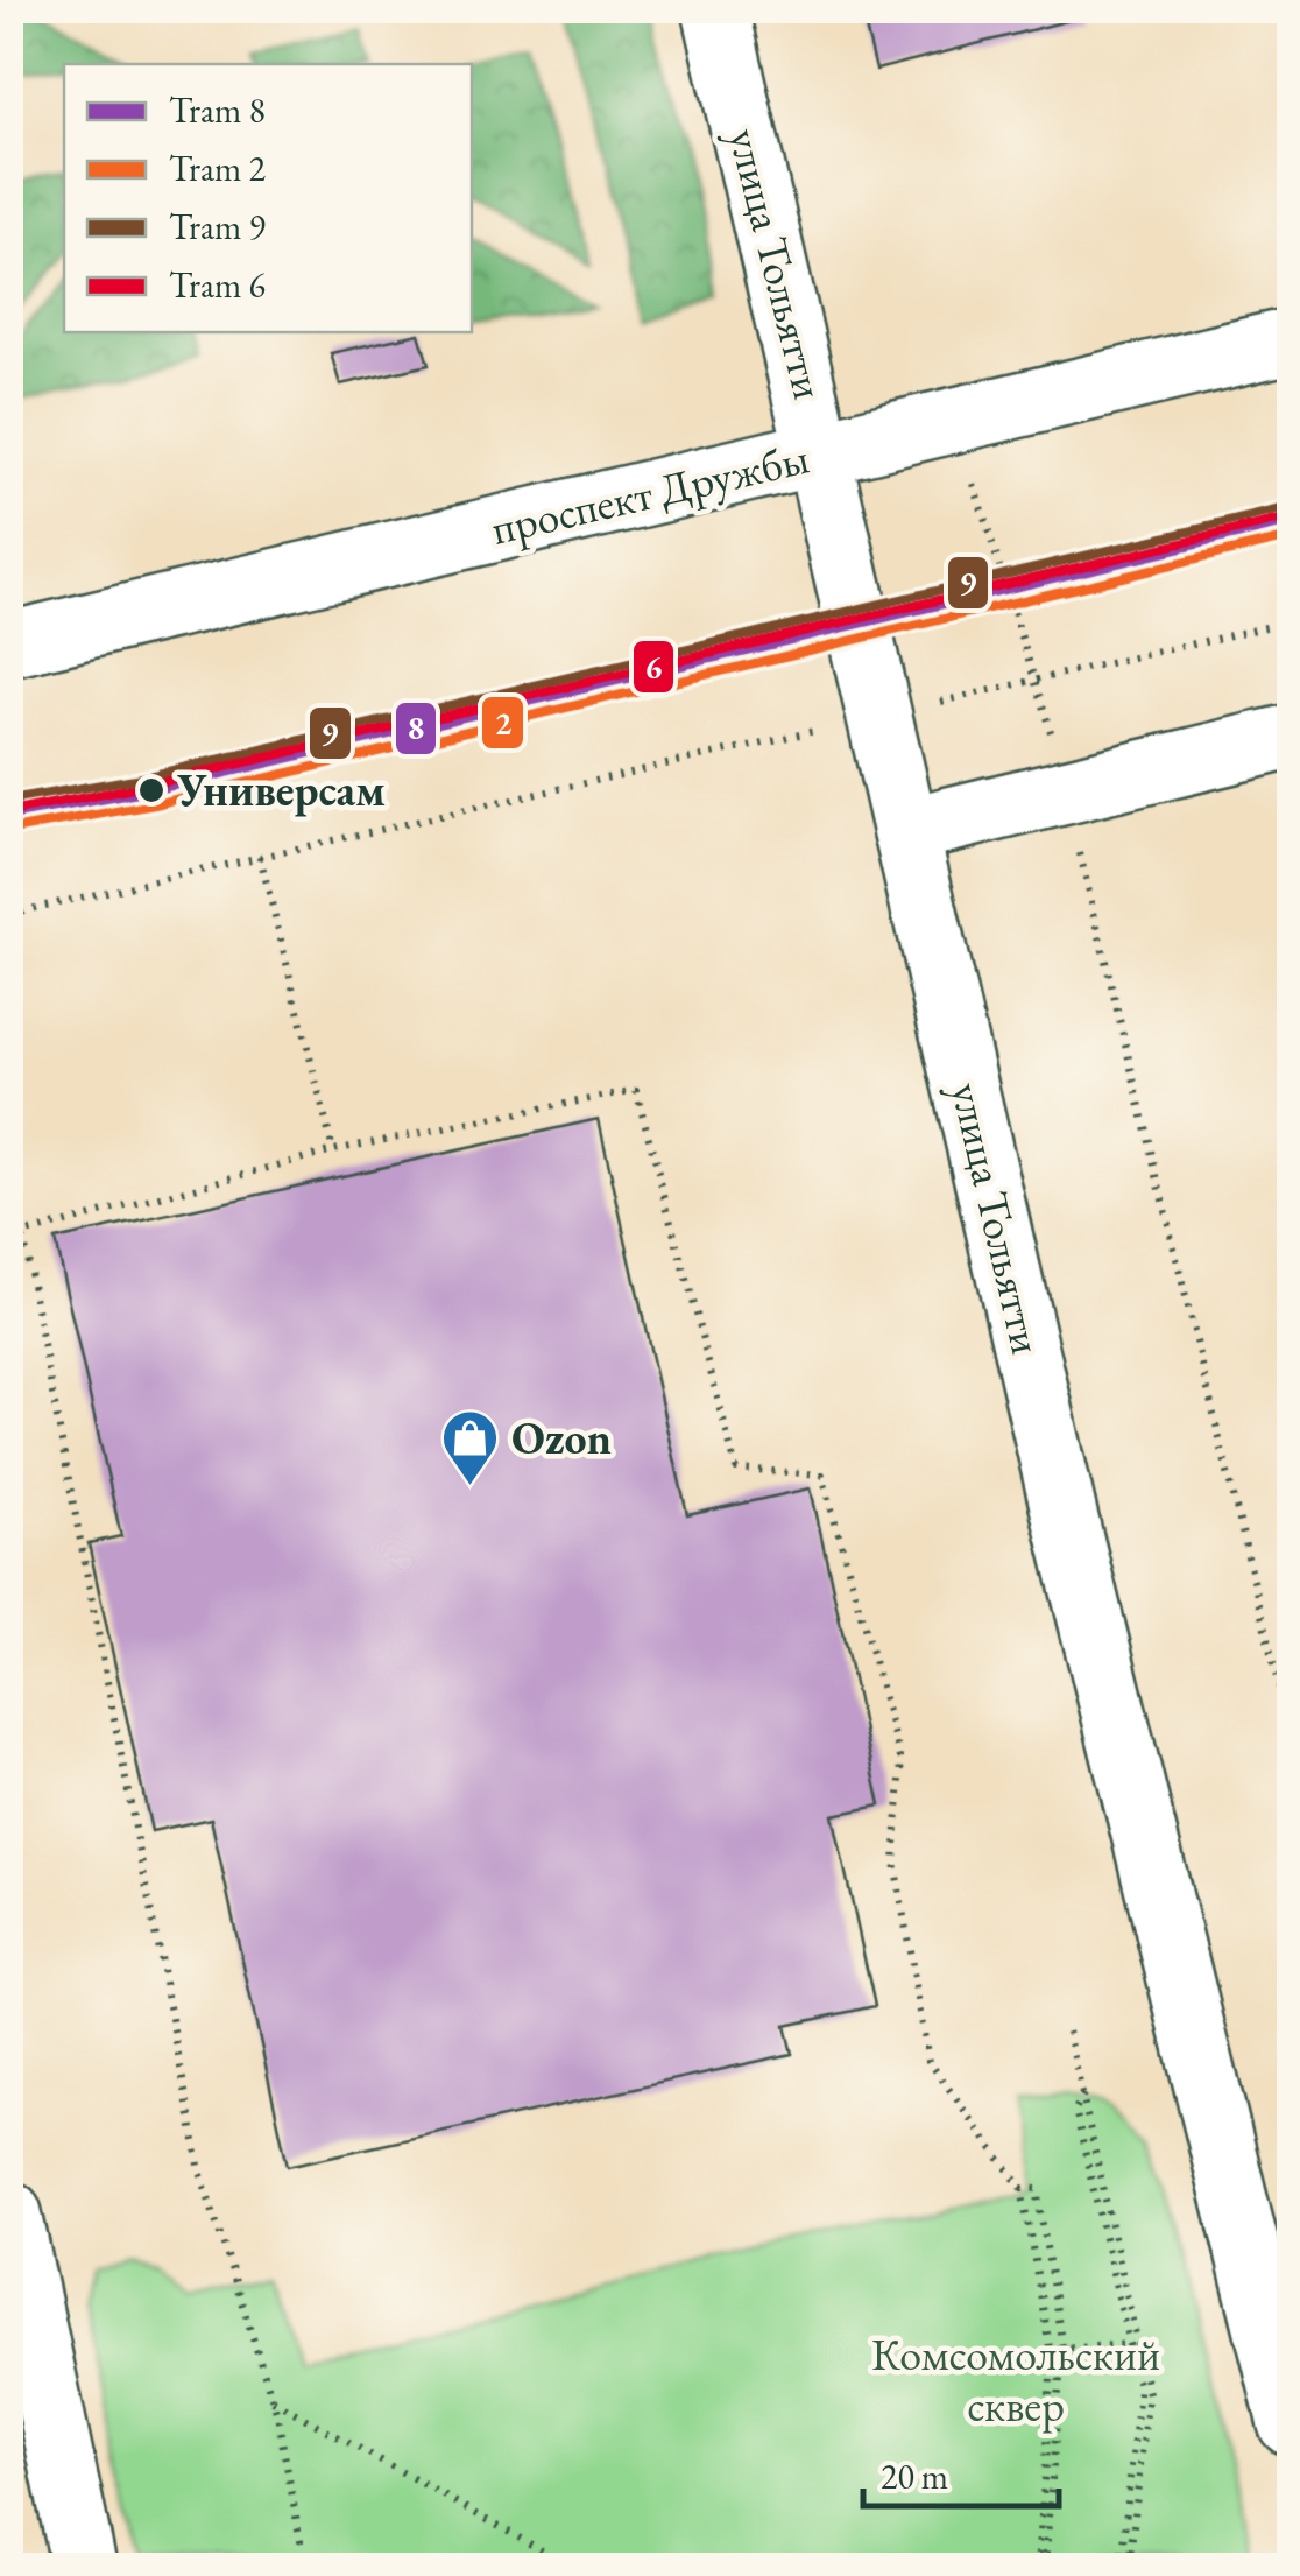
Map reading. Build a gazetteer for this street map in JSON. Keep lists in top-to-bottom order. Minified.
{"streets":{"street":["улица Тольятти","проспект Дружбы"]},"crossings":[["улица Тольятти","проспект Дружбы"]],"parks":["Комсомольский сквер"],"places":{"other":["Универсам"],"shop":["Ozon"]},"lines":["tram line 9","tram line 6","tram line 8","tram line 2"],"legend":["Tram 8","Tram 2","Tram 9","Tram 6"],"scale_bar":"20 m"}
